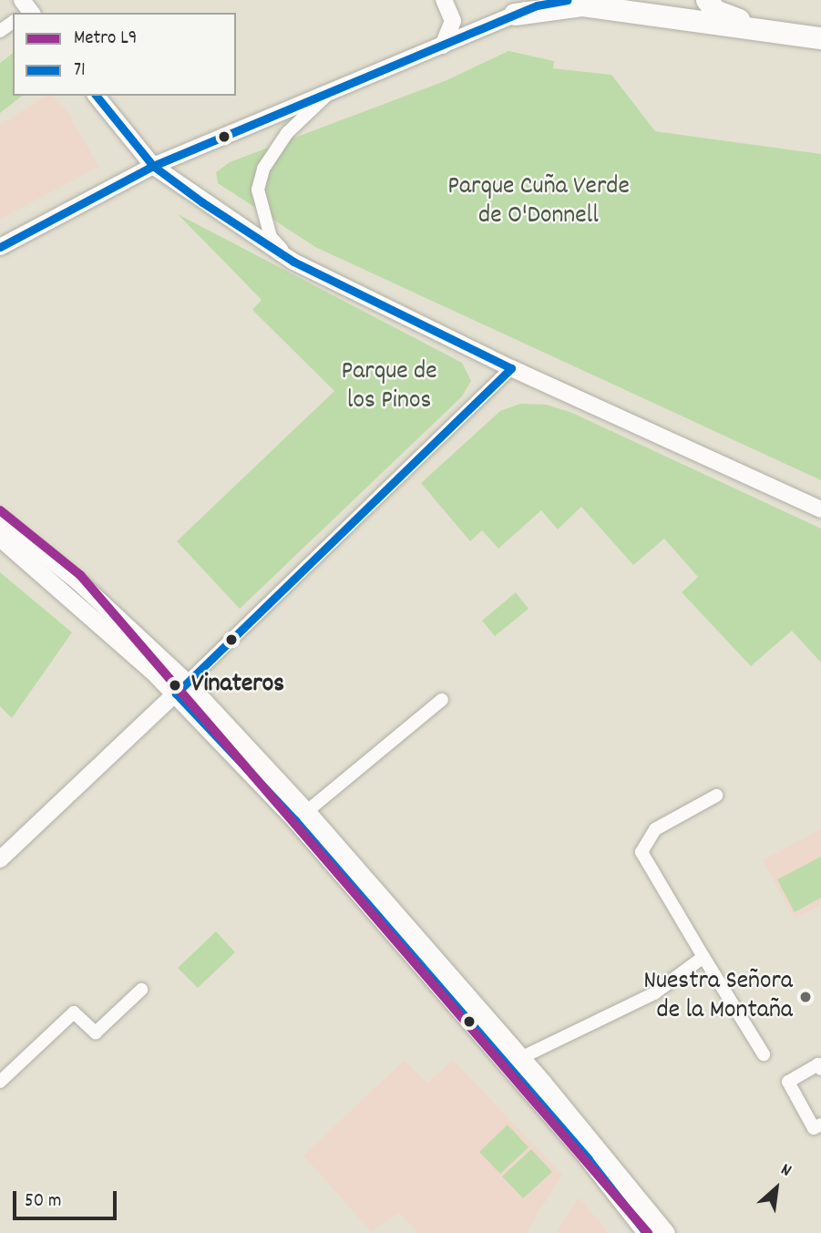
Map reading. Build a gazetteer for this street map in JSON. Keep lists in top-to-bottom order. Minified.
{"parks":["Parque Cuña Verde de O'Donnell","Parque de los Pinos"],"places":["Vinateros","Nuestra Señora de la Montaña"],"lines":["transit line 71","metro line L9"],"legend":["Metro L9","71"],"scale_bar":"50 m","north":"top right"}
